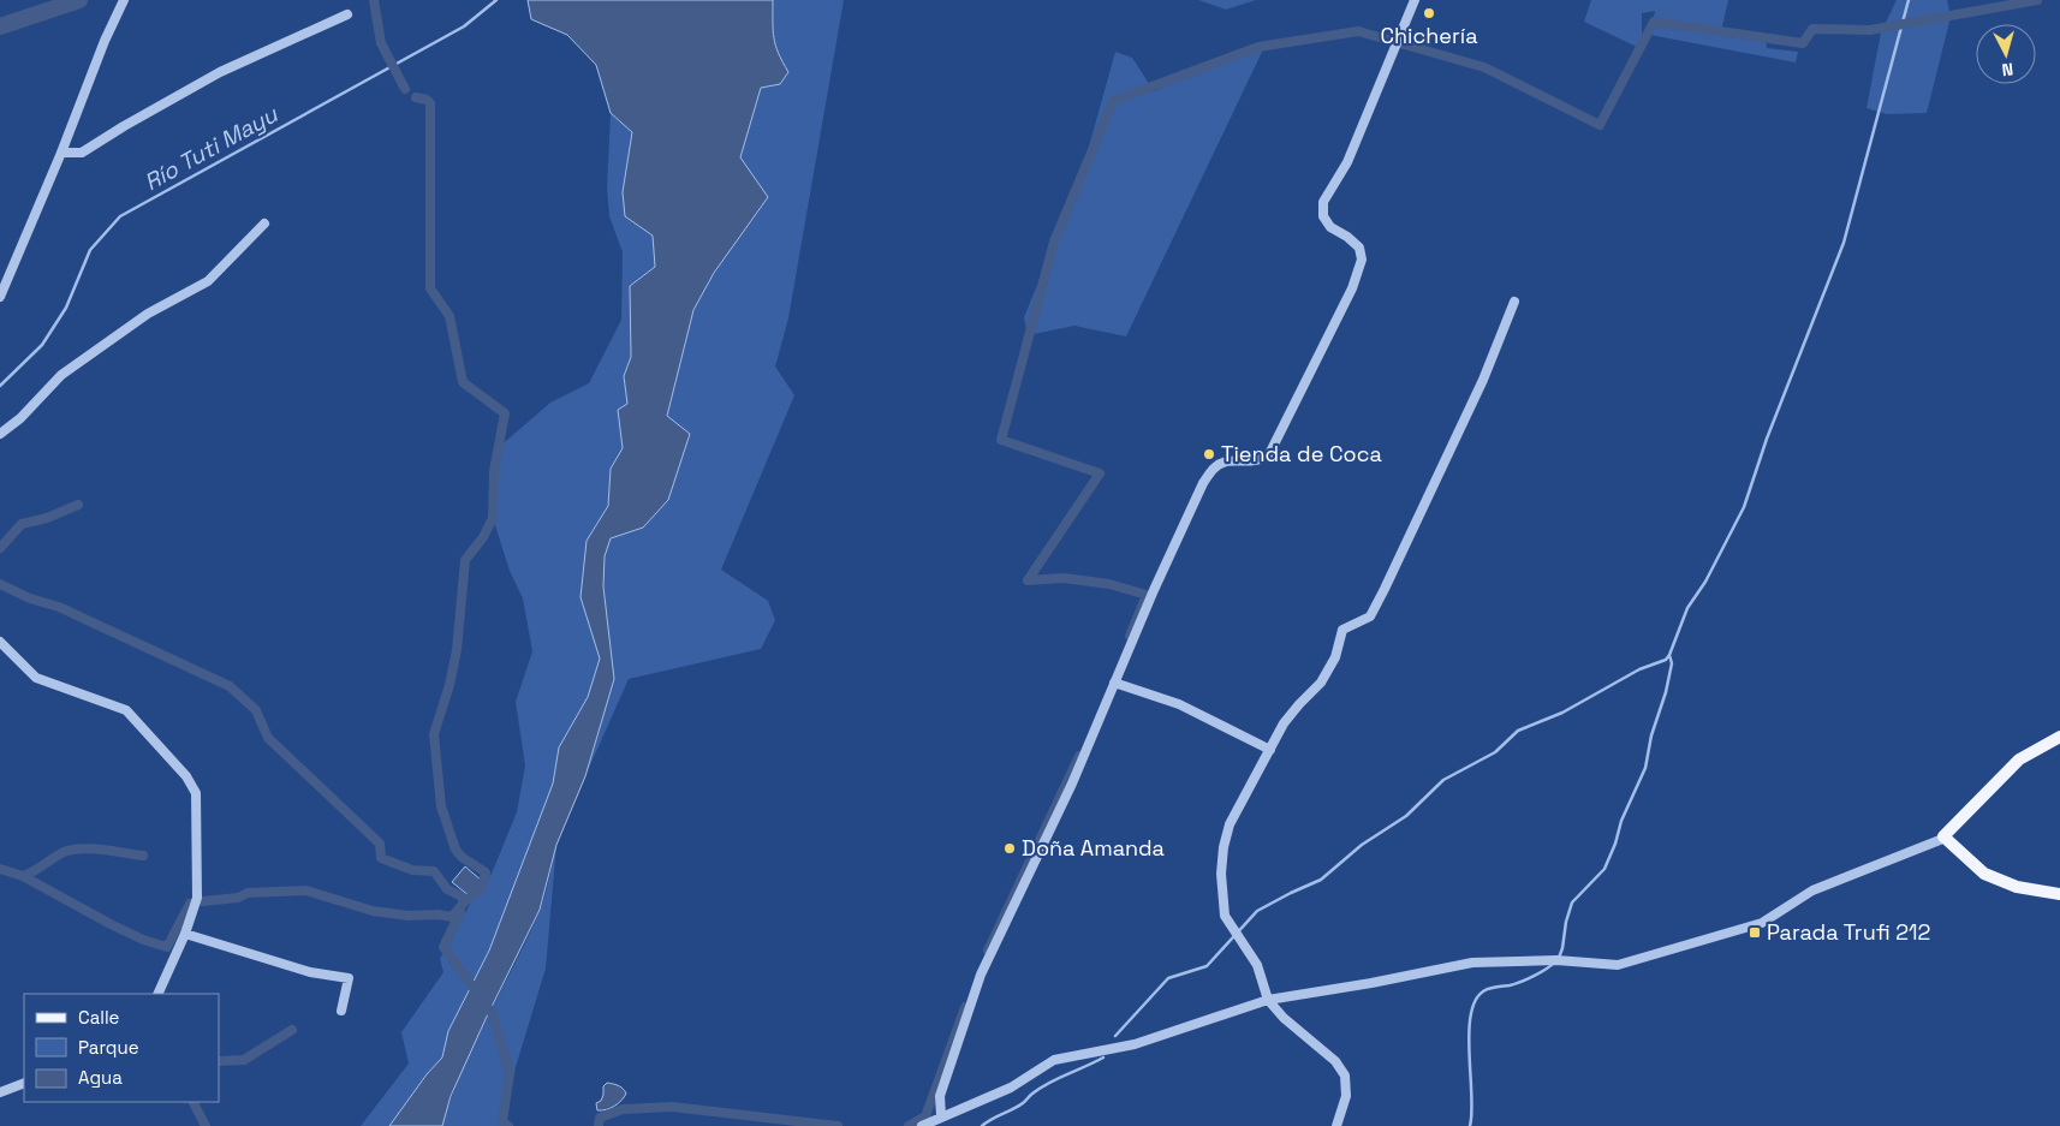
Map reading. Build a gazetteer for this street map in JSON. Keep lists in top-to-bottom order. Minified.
{"water":["Río Tuti Mayu"],"places":{"other":["Chichería","Tienda de Coca","Doña Amanda"],"transit":["Parada Trufi 212"]},"legend":["Calle","Parque","Agua"],"north":"bottom"}
